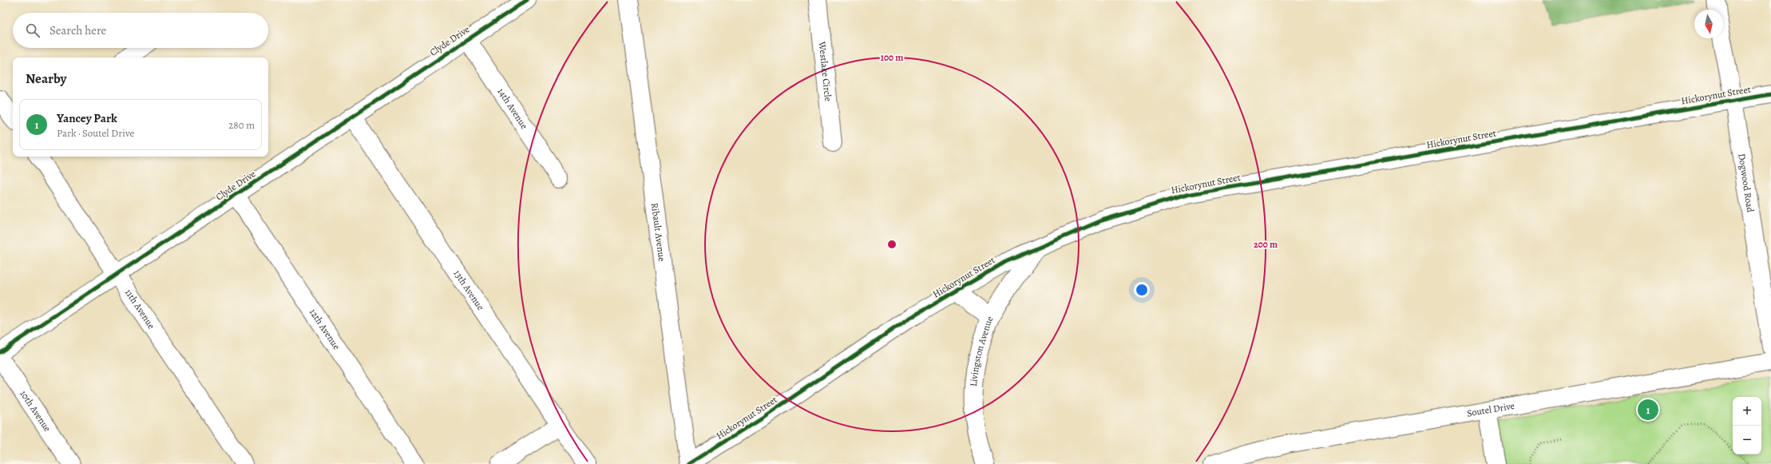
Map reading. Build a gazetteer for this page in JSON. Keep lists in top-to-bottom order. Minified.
{"streets":{"street":["Clyde Drive","Westlake Circle","Hickorynut Street","14th Avenue","Dogwood Road","Ribault Avenue","13th Avenue","11th Avenue","12th Avenue","Livingston Avenue","Soutel Drive","10th Avenue"]},"crossings":[["Clyde Drive","14th Avenue"],["Clyde Drive","13th Avenue"],["Clyde Drive","11th Avenue"],["Clyde Drive","12th Avenue"],["Hickorynut Street","Dogwood Road"],["Hickorynut Street","Ribault Avenue"],["Hickorynut Street","Livingston Avenue"]],"north":"bottom","page":{"search":"Search here","heading":"Nearby","list":[{"mark":"1","name":"Yancey Park","note":"Park · Soutel Drive","value":"280 m"}],"map_buttons":["+","−"],"pins":"1"},"rings":["100 m","200 m"]}
